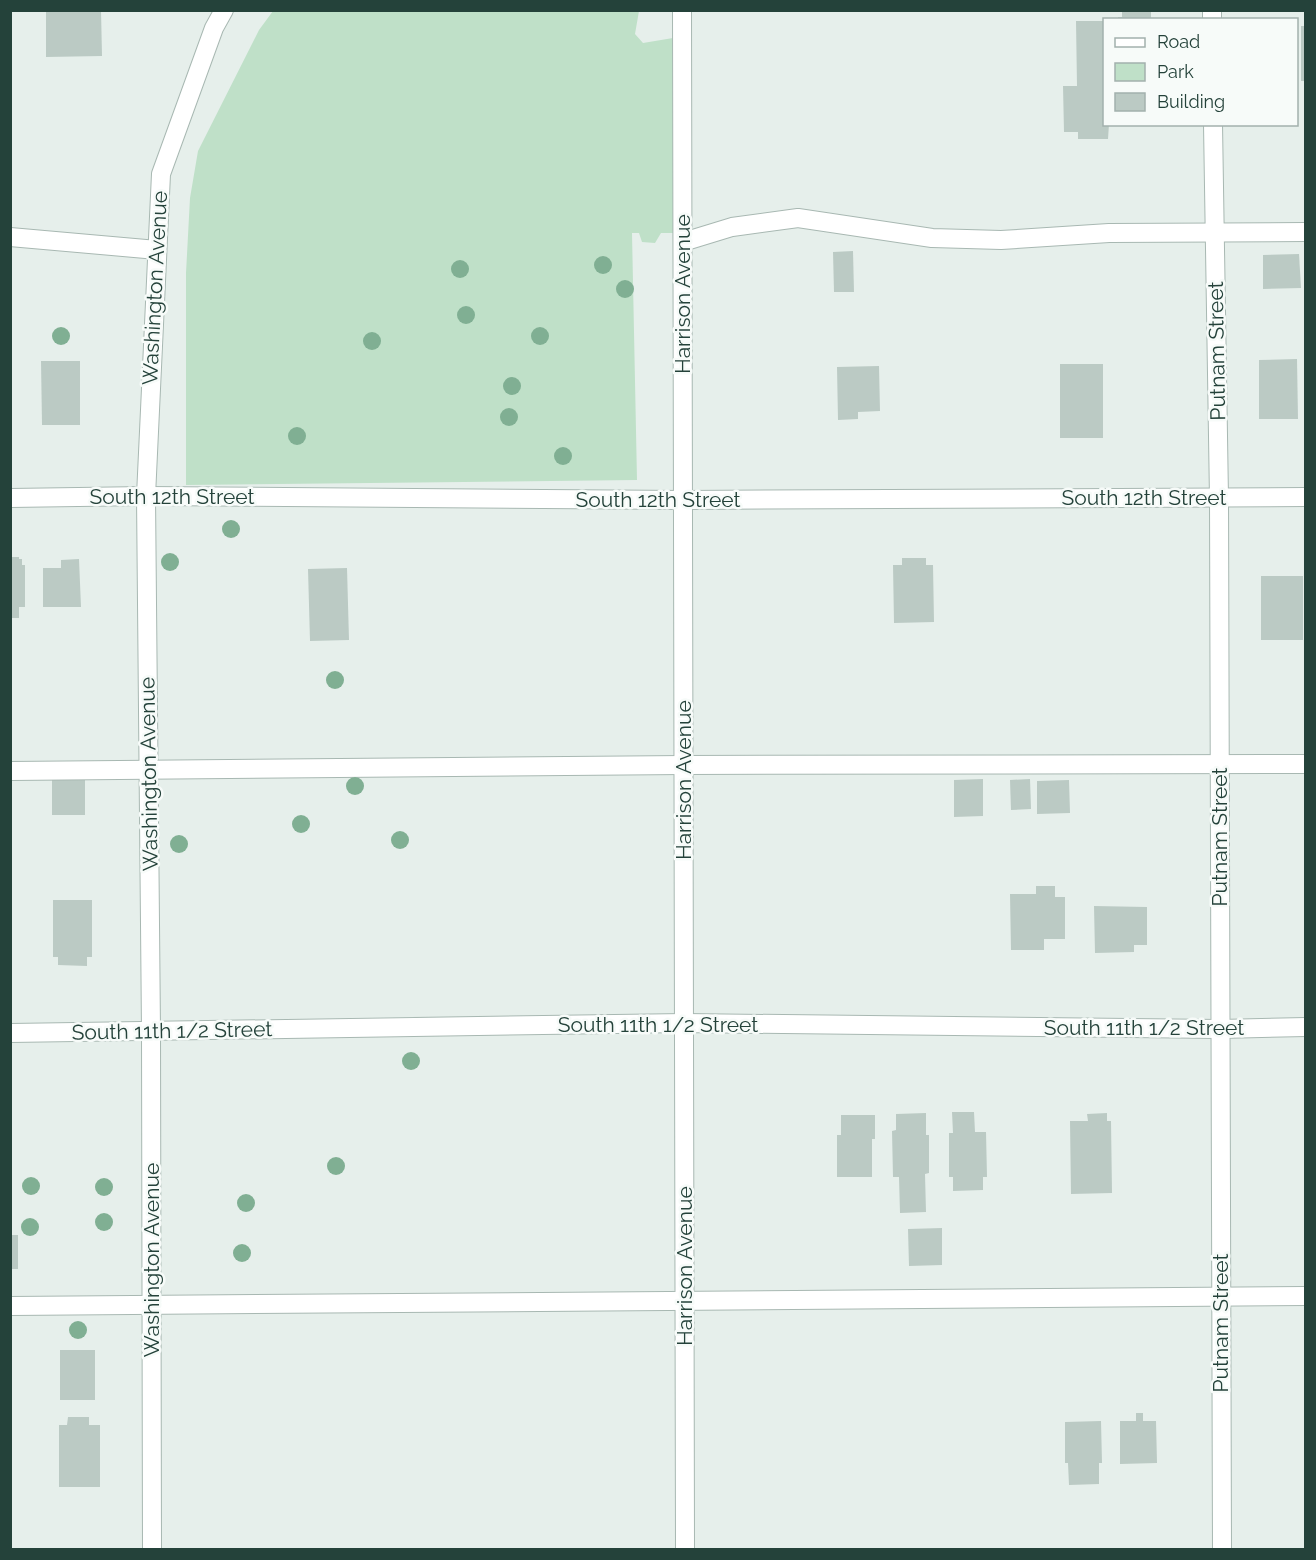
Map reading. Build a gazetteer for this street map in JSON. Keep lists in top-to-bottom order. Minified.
{"streets":{"street":["Washington Avenue","Harrison Avenue","Putnam Street","South 12th Street","South 11th 1/2 Street"]},"crossings":[["Washington Avenue","South 12th Street"],["Washington Avenue","South 11th 1/2 Street"],["Harrison Avenue","South 12th Street"],["Harrison Avenue","South 11th 1/2 Street"],["Putnam Street","South 12th Street"],["Putnam Street","South 11th 1/2 Street"]],"legend":["Road","Park","Building"]}
